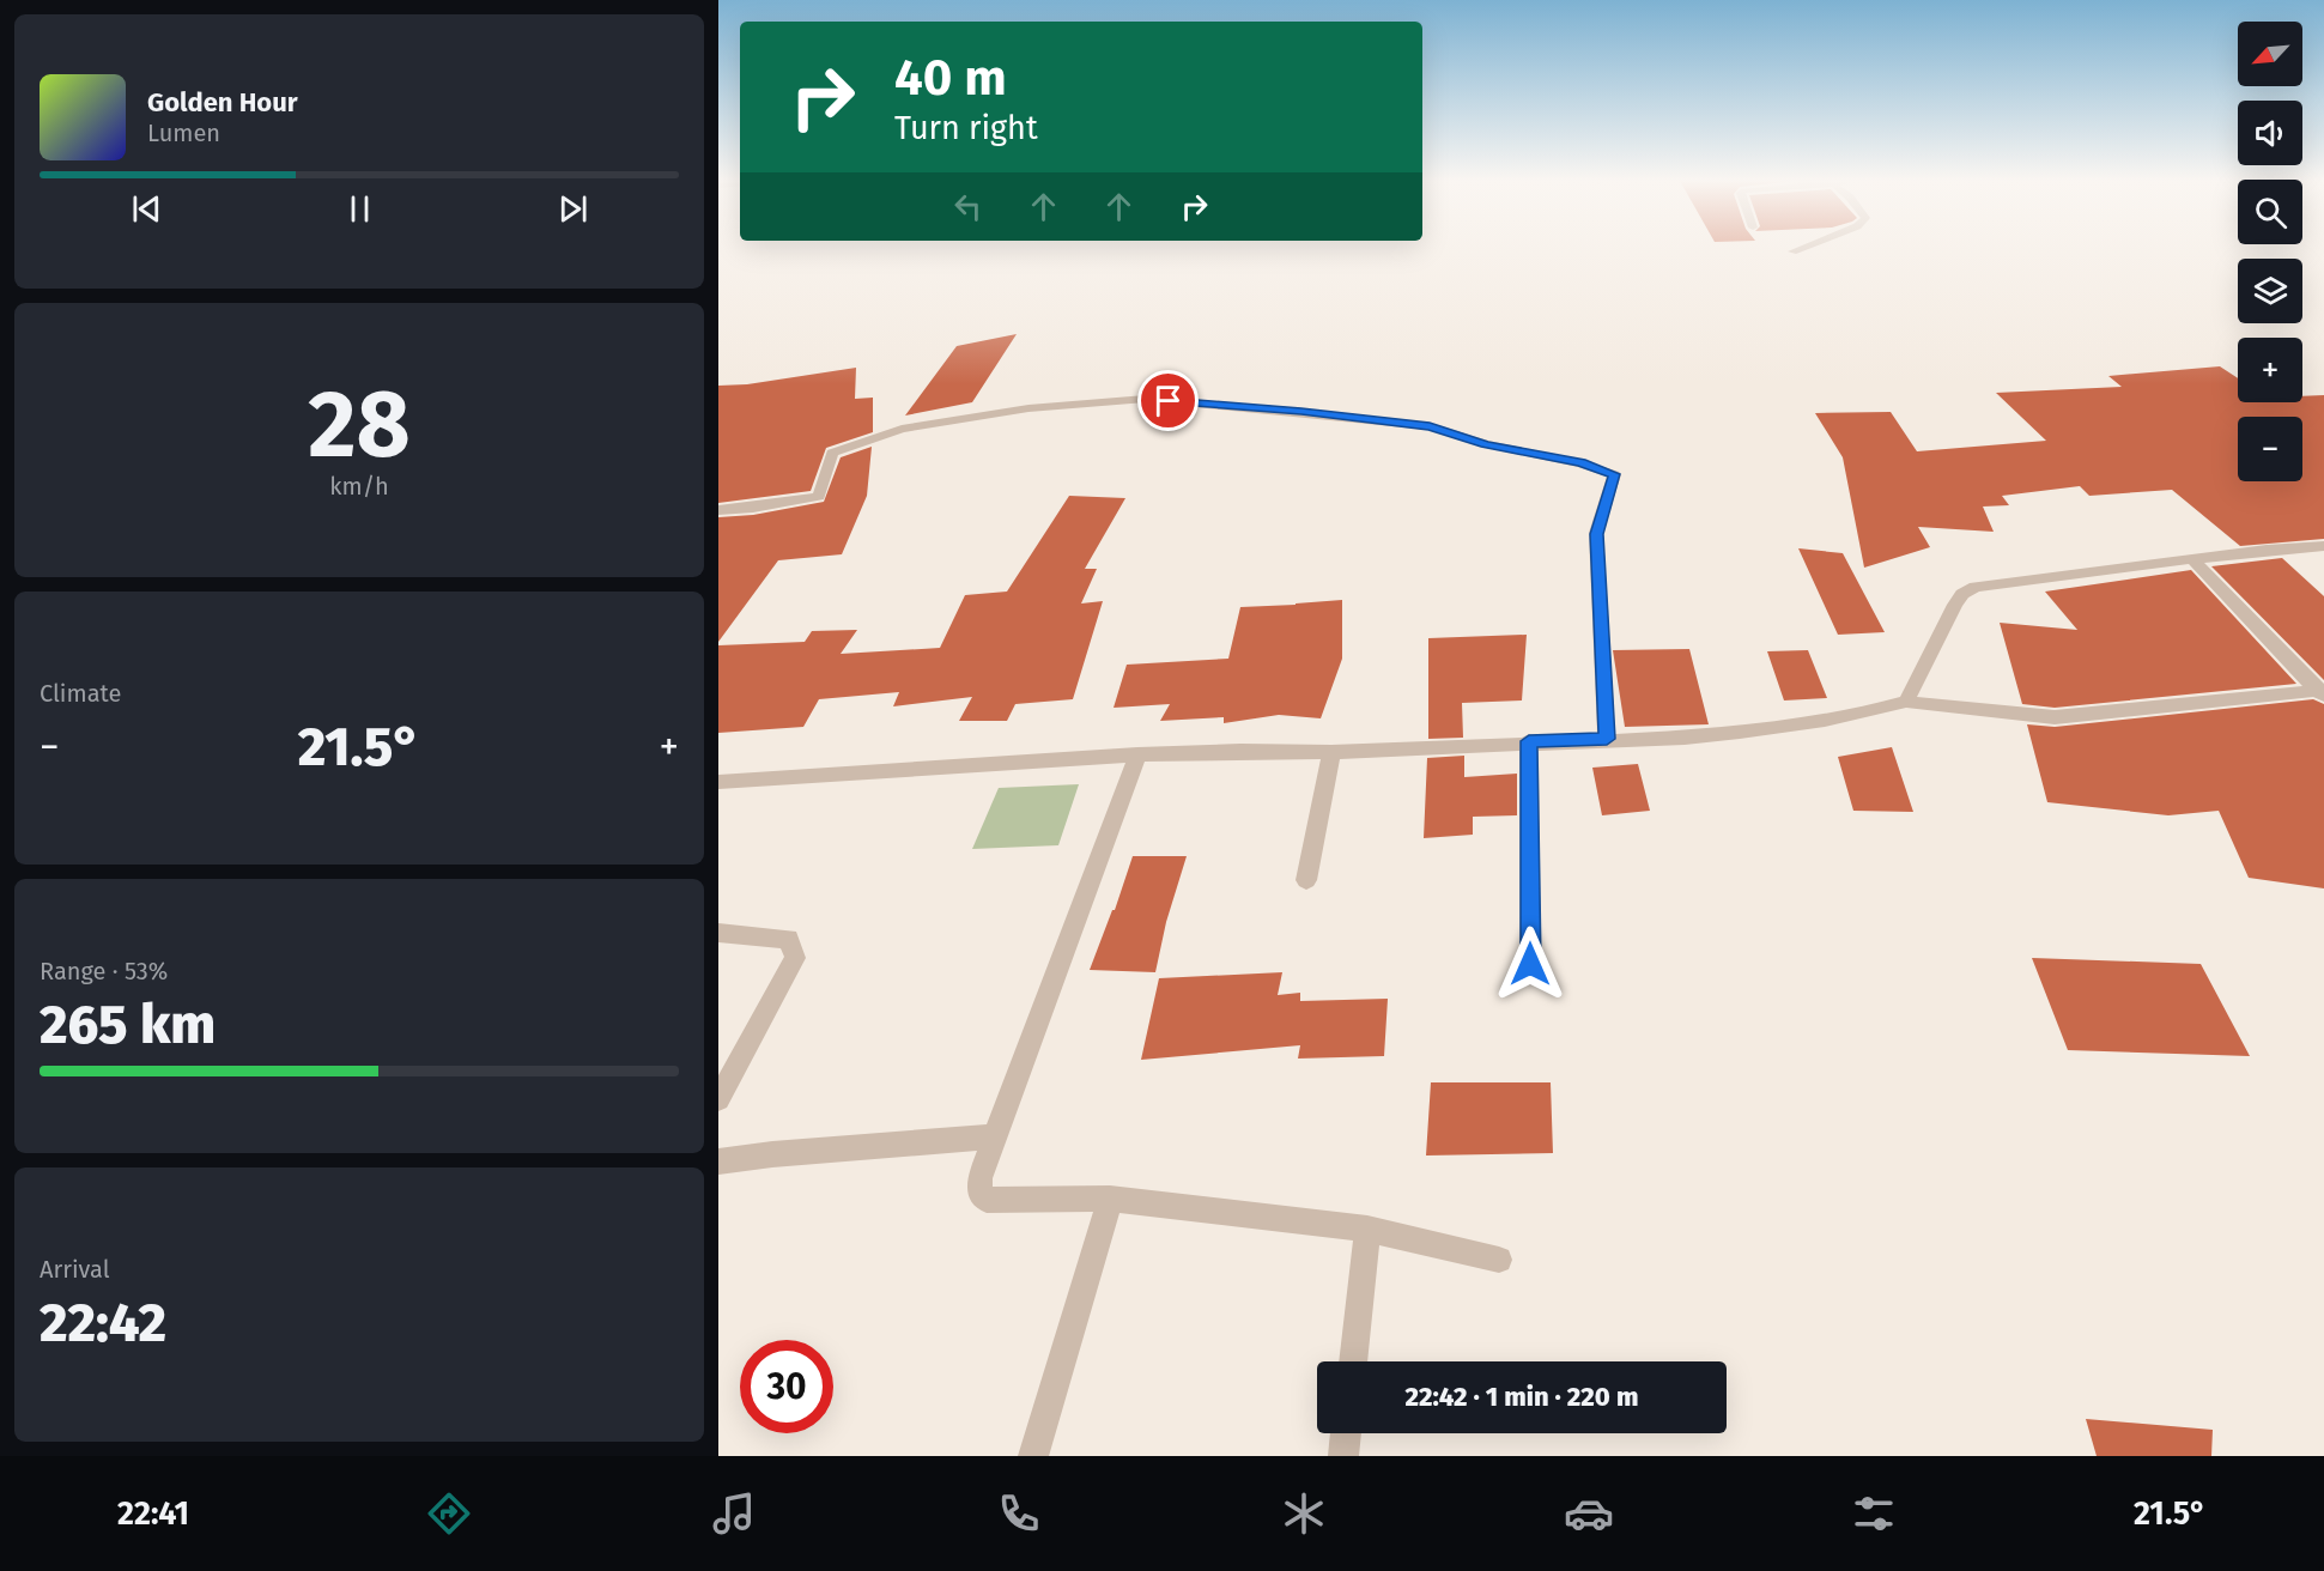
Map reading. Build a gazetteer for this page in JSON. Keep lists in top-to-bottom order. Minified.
{"north":"bottom left","page":{"map_buttons":["+","−"],"turn":["40 m","Turn right"],"song":["Golden Hour","Lumen"],"tile":[["28","km/h"],"Climate",["Range · 53%","265 km"],["Arrival","22:42"]],"heat":["−","21.5°","+"],"limit":"30","trip":"22:42 · 1 min · 220 m","tabs":["22:41","21.5°"]}}
